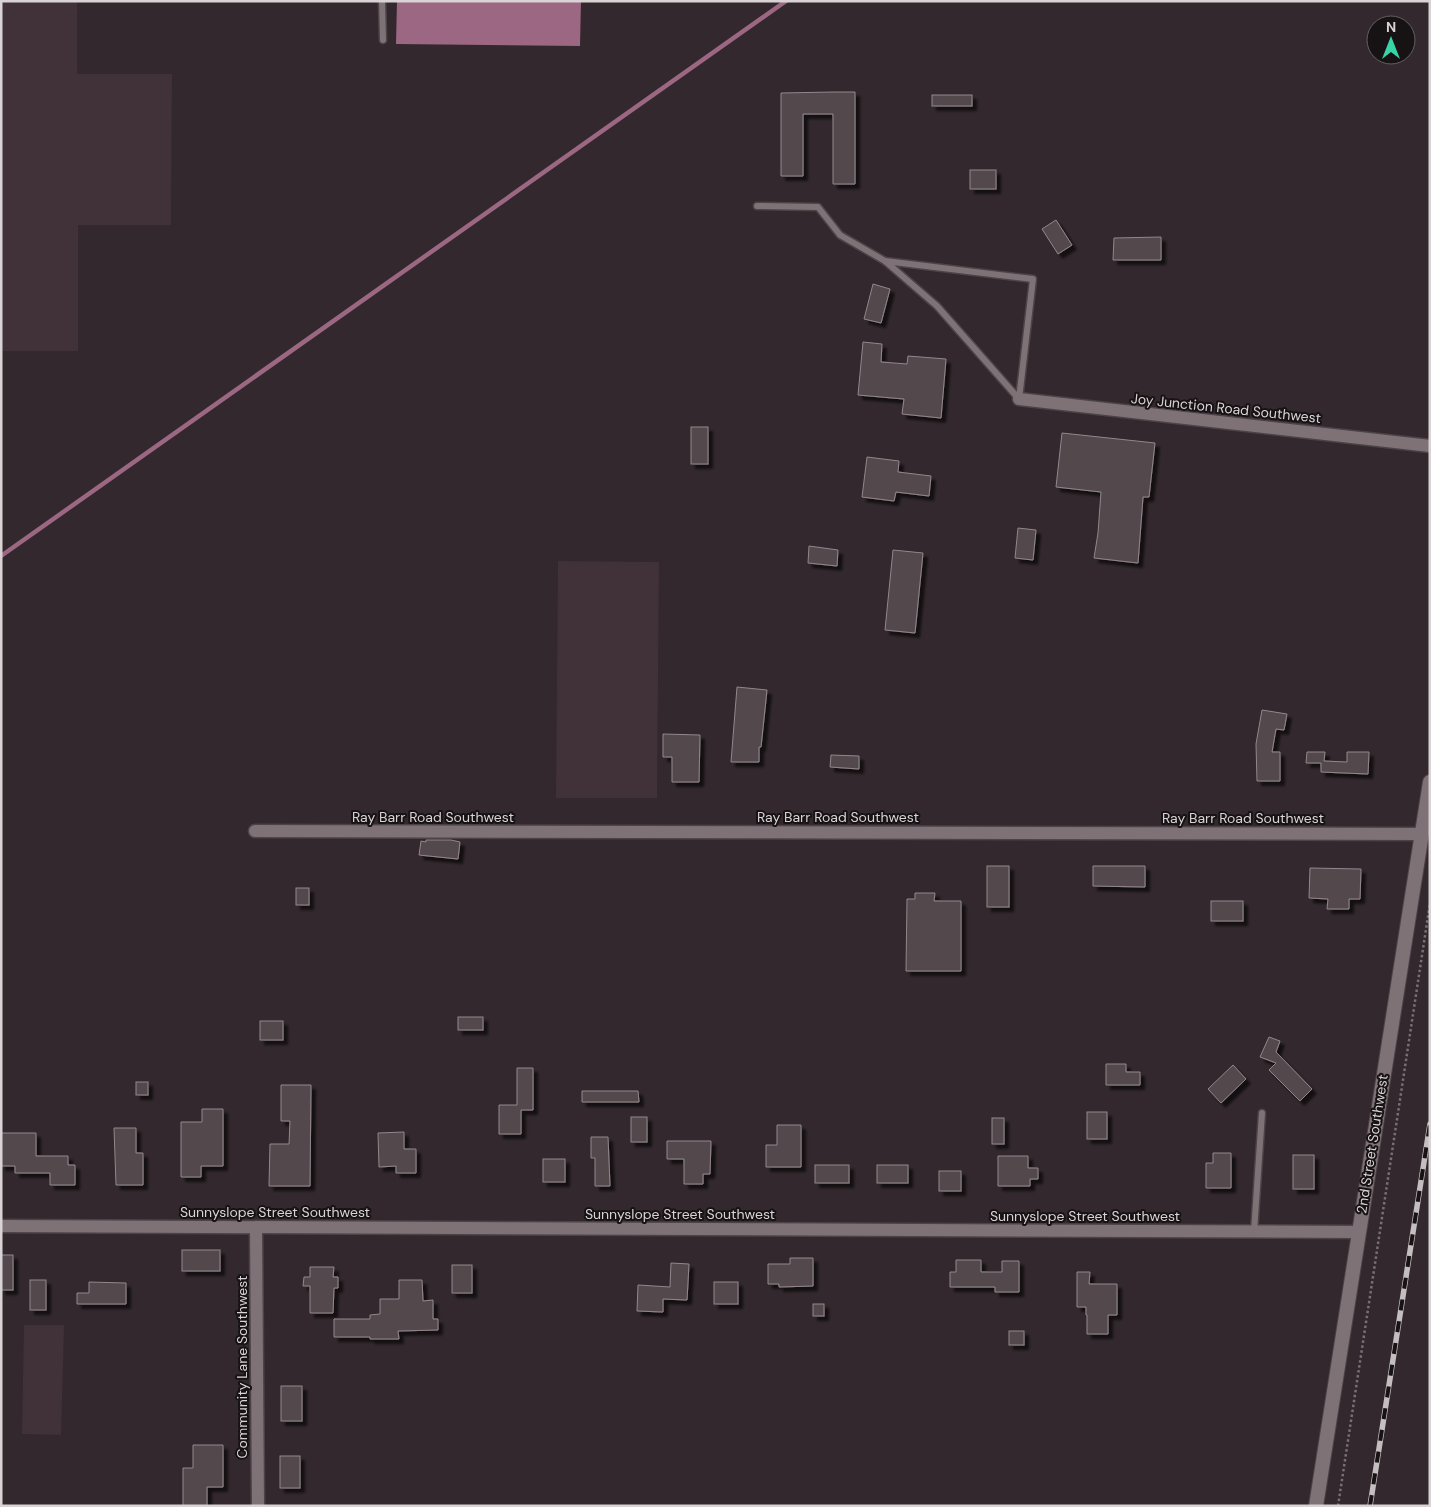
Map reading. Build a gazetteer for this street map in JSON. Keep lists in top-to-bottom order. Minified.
{"streets":{"street":["Joy Junction Road Southwest","Ray Barr Road Southwest","2nd Street Southwest","Sunnyslope Street Southwest","Community Lane Southwest"]},"crossings":[["Ray Barr Road Southwest","2nd Street Southwest"],["2nd Street Southwest","Sunnyslope Street Southwest"],["Sunnyslope Street Southwest","Community Lane Southwest"]],"north":"top"}
